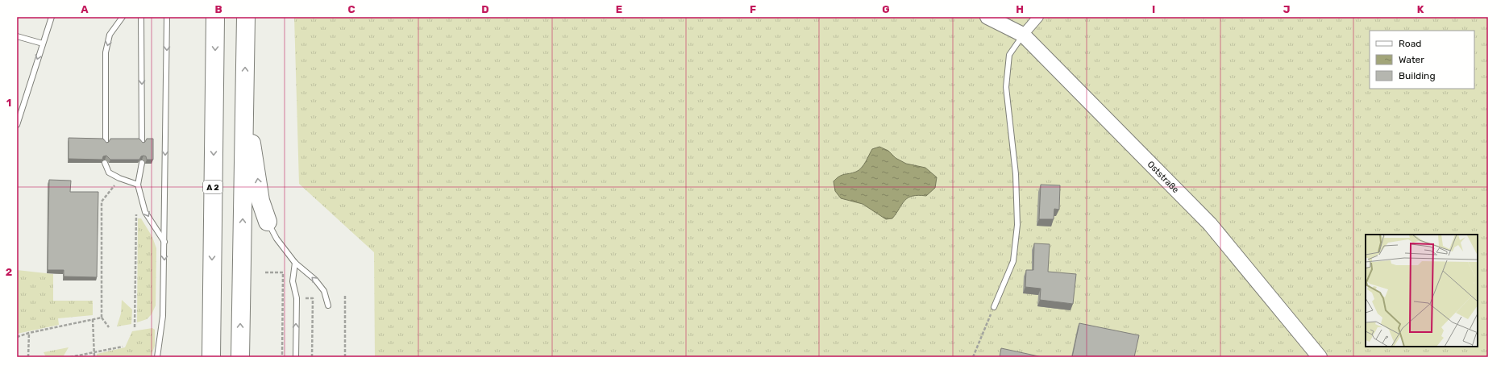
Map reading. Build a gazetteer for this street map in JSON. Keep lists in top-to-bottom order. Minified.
{"streets":{"highway":["A 2"],"street":["Oststraße"]},"legend":["Road","Water","Building"],"grid":{"columns":["A","B","C","D","E","F","G","H","I","J","K"],"rows":["1","2"]}}
